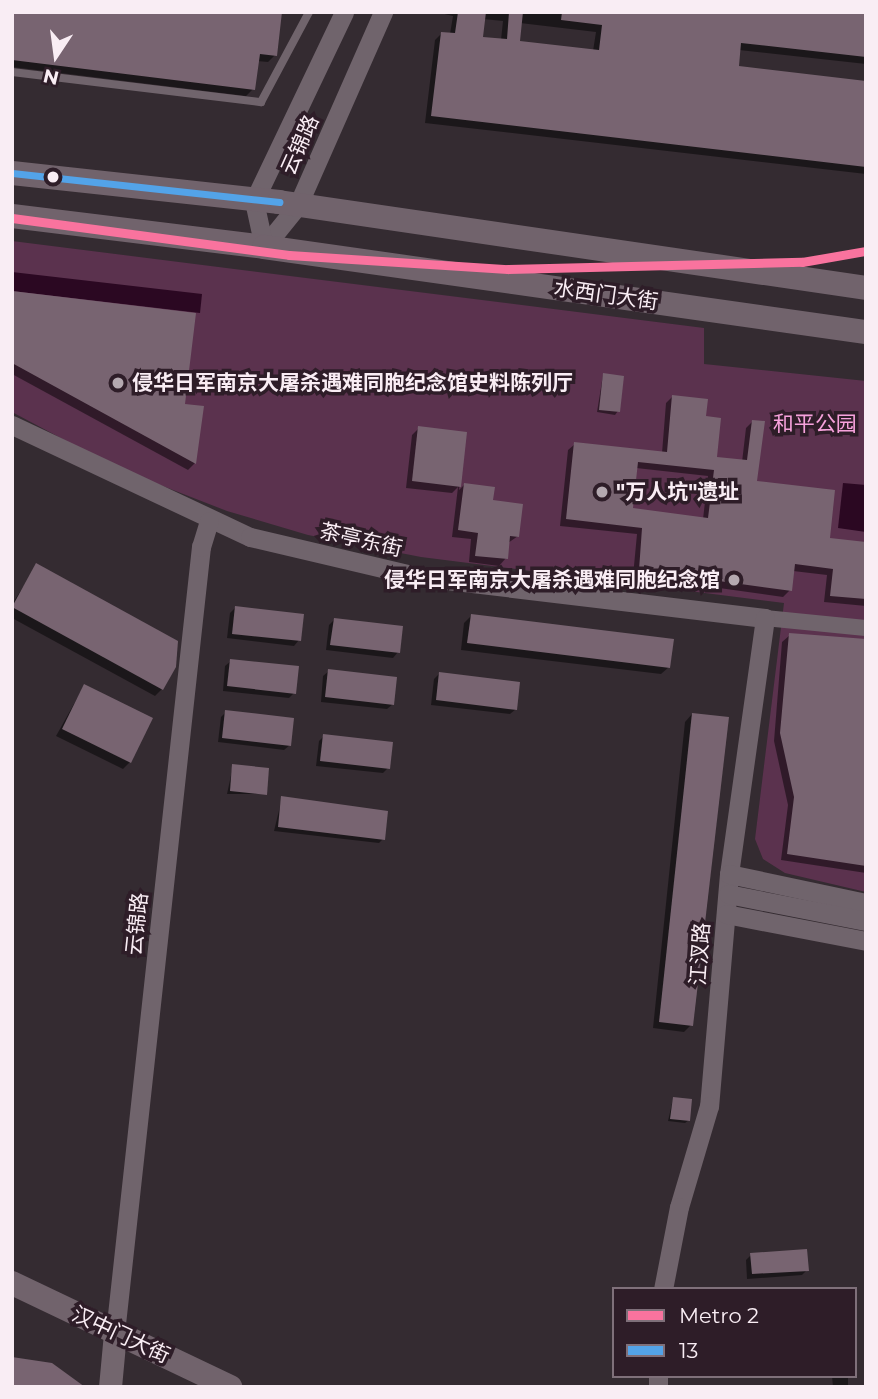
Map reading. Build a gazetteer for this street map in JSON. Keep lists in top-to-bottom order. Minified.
{"streets":{"main road":["水西门大街","汉中门大街"],"street":["云锦路","茶亭东街","江汊路"]},"crossings":[["云锦路","水西门大街"],["云锦路","茶亭东街"],["云锦路","汉中门大街"],["茶亭东街","江汊路"]],"parks":["和平公园"],"places":["侵华日军南京大屠杀遇难同胞纪念馆史料陈列厅","\"万人坑\"遗址","侵华日军南京大屠杀遇难同胞纪念馆"],"lines":["transit line 13","metro line 2"],"legend":["Metro 2","13"],"north":"bottom"}
